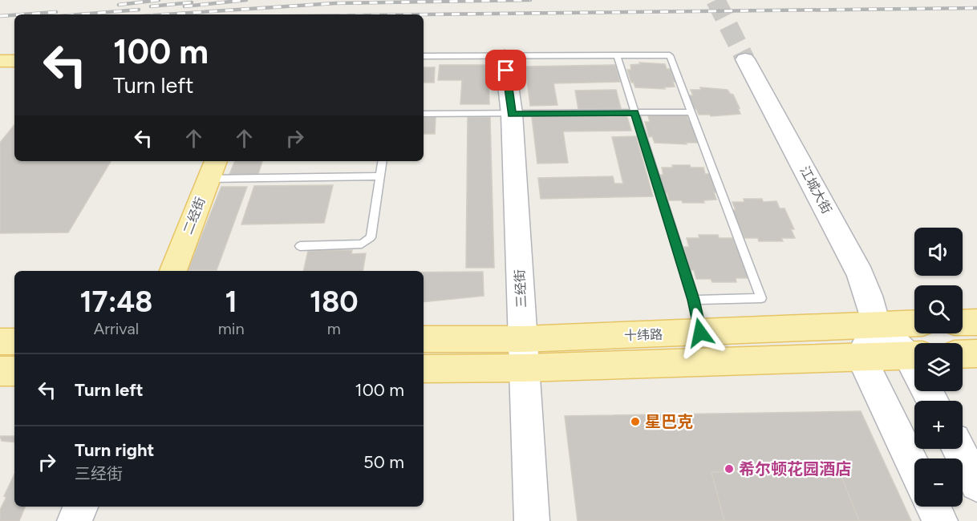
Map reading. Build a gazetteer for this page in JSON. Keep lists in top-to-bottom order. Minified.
{"streets":{"main road":["江城大街","二经街","三经街","十纬路"]},"crossings":[["江城大街","十纬路"],["三经街","十纬路"]],"places":["星巴克","希尔顿花园酒店"],"page":{"turn":["100 m","Turn left"],"map_buttons":["+","−"],"eta":["17:48","Arrival","1","min","180","m"],"list":[{"name":"Turn left","value":"100 m"},{"name":"Turn right","note":"三经街","value":"50 m"}]}}
